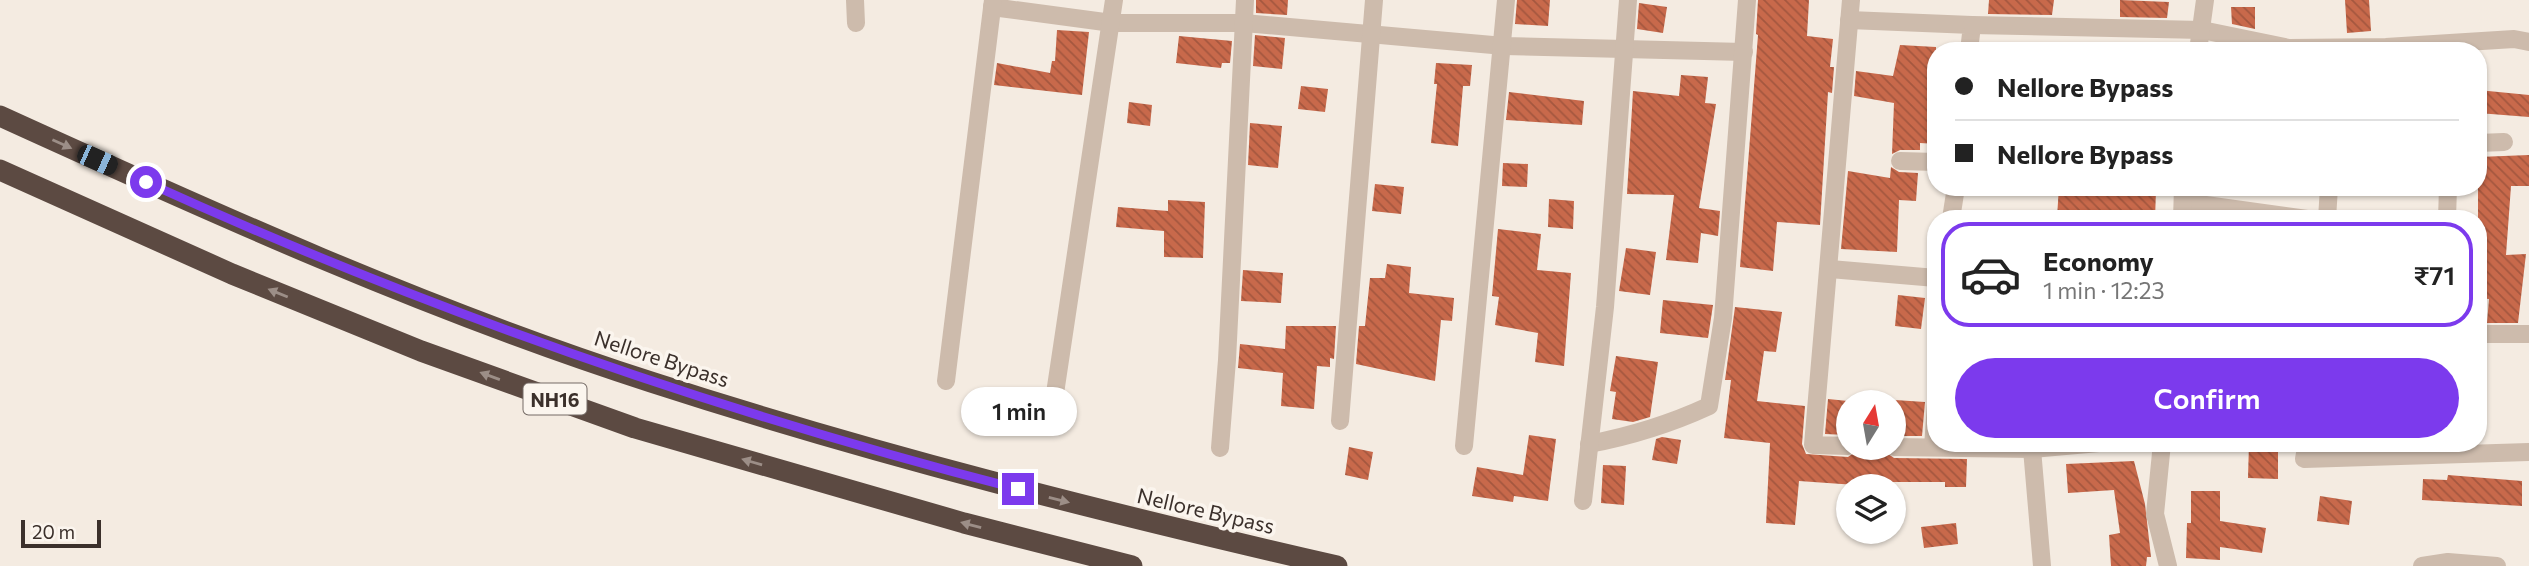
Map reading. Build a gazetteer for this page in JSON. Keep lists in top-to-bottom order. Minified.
{"streets":{"highway":["Nellore Bypass","NH16"]},"scale_bar":"20 m","north":"top","page":{"banner":["Nellore Bypass","Nellore Bypass"],"list":[{"name":"Economy","note":"1 min · 12:23","value":"₹71"}],"buttons":"Confirm","bubble":"1 min","scale":"20 m"}}
